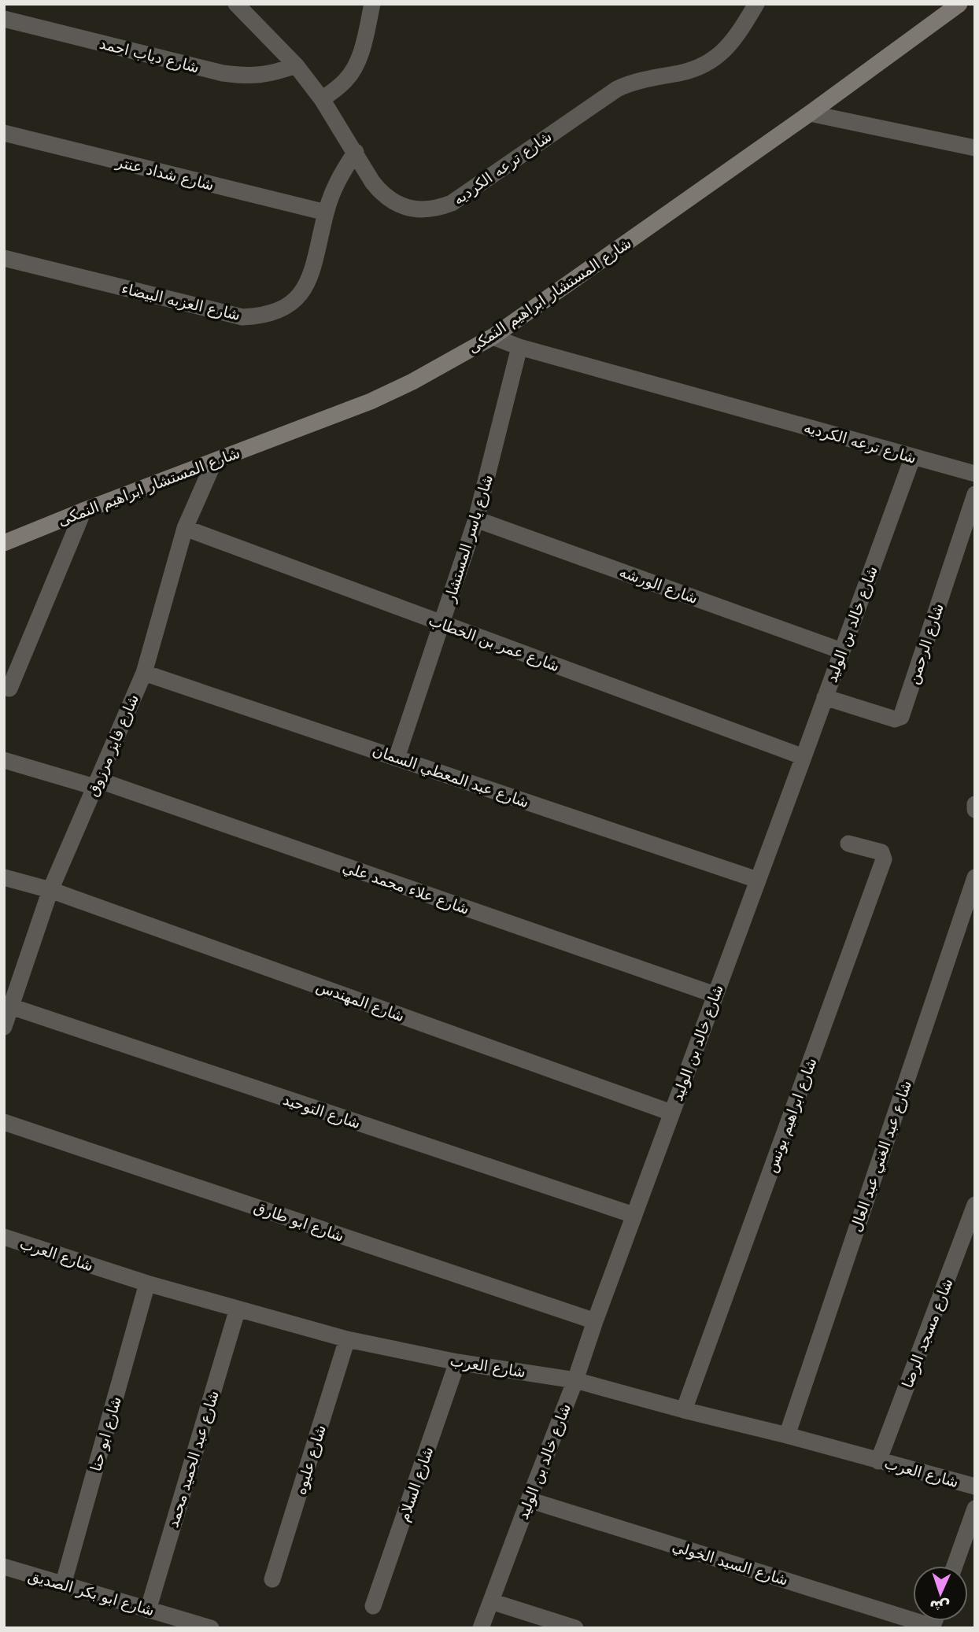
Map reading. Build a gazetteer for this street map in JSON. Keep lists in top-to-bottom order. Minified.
{"streets":{"street":["شارع دياب احمد","شارع ترعه الكرديه","شارع شداد عنتر","شارع المستشار ابراهيم النمكى","شارع العزبه البيضاء","شارع ياسر المستشار","شارع الورشه","شارع خالد بن الوليد","شارع عمر بن الخطاب","شارع الرحمن","شارع فايز مرزوق","شارع عبد المعطي السمان","شارع علاء محمد علي","شارع المهندس","شارع التوحيد","شارع ابراهيم يونس","شارع عبد الغني عبد العال","شارع ابو طارق","شارع العرب","شارع مسجد الرضا","شارع ابو حنا","شارع عبد الحميد محمد","شارع عليوه","شارع السلام","شارع السيد الخولي","شارع ابو بكر الصديق"]},"crossings":[["شارع دياب احمد","شارع ترعه الكرديه"],["شارع ترعه الكرديه","شارع المستشار ابراهيم النمكى"],["شارع ترعه الكرديه","شارع العزبه البيضاء"],["شارع ترعه الكرديه","شارع ياسر المستشار"],["شارع ترعه الكرديه","شارع خالد بن الوليد"],["شارع شداد عنتر","شارع العزبه البيضاء"],["شارع المستشار ابراهيم النمكى","شارع فايز مرزوق"],["شارع ياسر المستشار","شارع الورشه"],["شارع ياسر المستشار","شارع عمر بن الخطاب"],["شارع ياسر المستشار","شارع عبد المعطي السمان"],["شارع الورشه","شارع خالد بن الوليد"],["شارع خالد بن الوليد","شارع عمر بن الخطاب"],["شارع خالد بن الوليد","شارع الرحمن"],["شارع خالد بن الوليد","شارع عبد المعطي السمان"],["شارع خالد بن الوليد","شارع علاء محمد علي"],["شارع خالد بن الوليد","شارع المهندس"],["شارع خالد بن الوليد","شارع التوحيد"],["شارع خالد بن الوليد","شارع ابو طارق"],["شارع خالد بن الوليد","شارع العرب"],["شارع خالد بن الوليد","شارع السيد الخولي"],["شارع عمر بن الخطاب","شارع فايز مرزوق"],["شارع فايز مرزوق","شارع عبد المعطي السمان"],["شارع فايز مرزوق","شارع علاء محمد علي"],["شارع فايز مرزوق","شارع المهندس"],["شارع فايز مرزوق","شارع التوحيد"],["شارع ابراهيم يونس","شارع العرب"],["شارع عبد الغني عبد العال","شارع العرب"],["شارع العرب","شارع مسجد الرضا"],["شارع العرب","شارع ابو حنا"],["شارع العرب","شارع عبد الحميد محمد"],["شارع العرب","شارع عليوه"],["شارع العرب","شارع السلام"],["شارع ابو حنا","شارع ابو بكر الصديق"],["شارع عبد الحميد محمد","شارع ابو بكر الصديق"]],"north":"bottom"}
